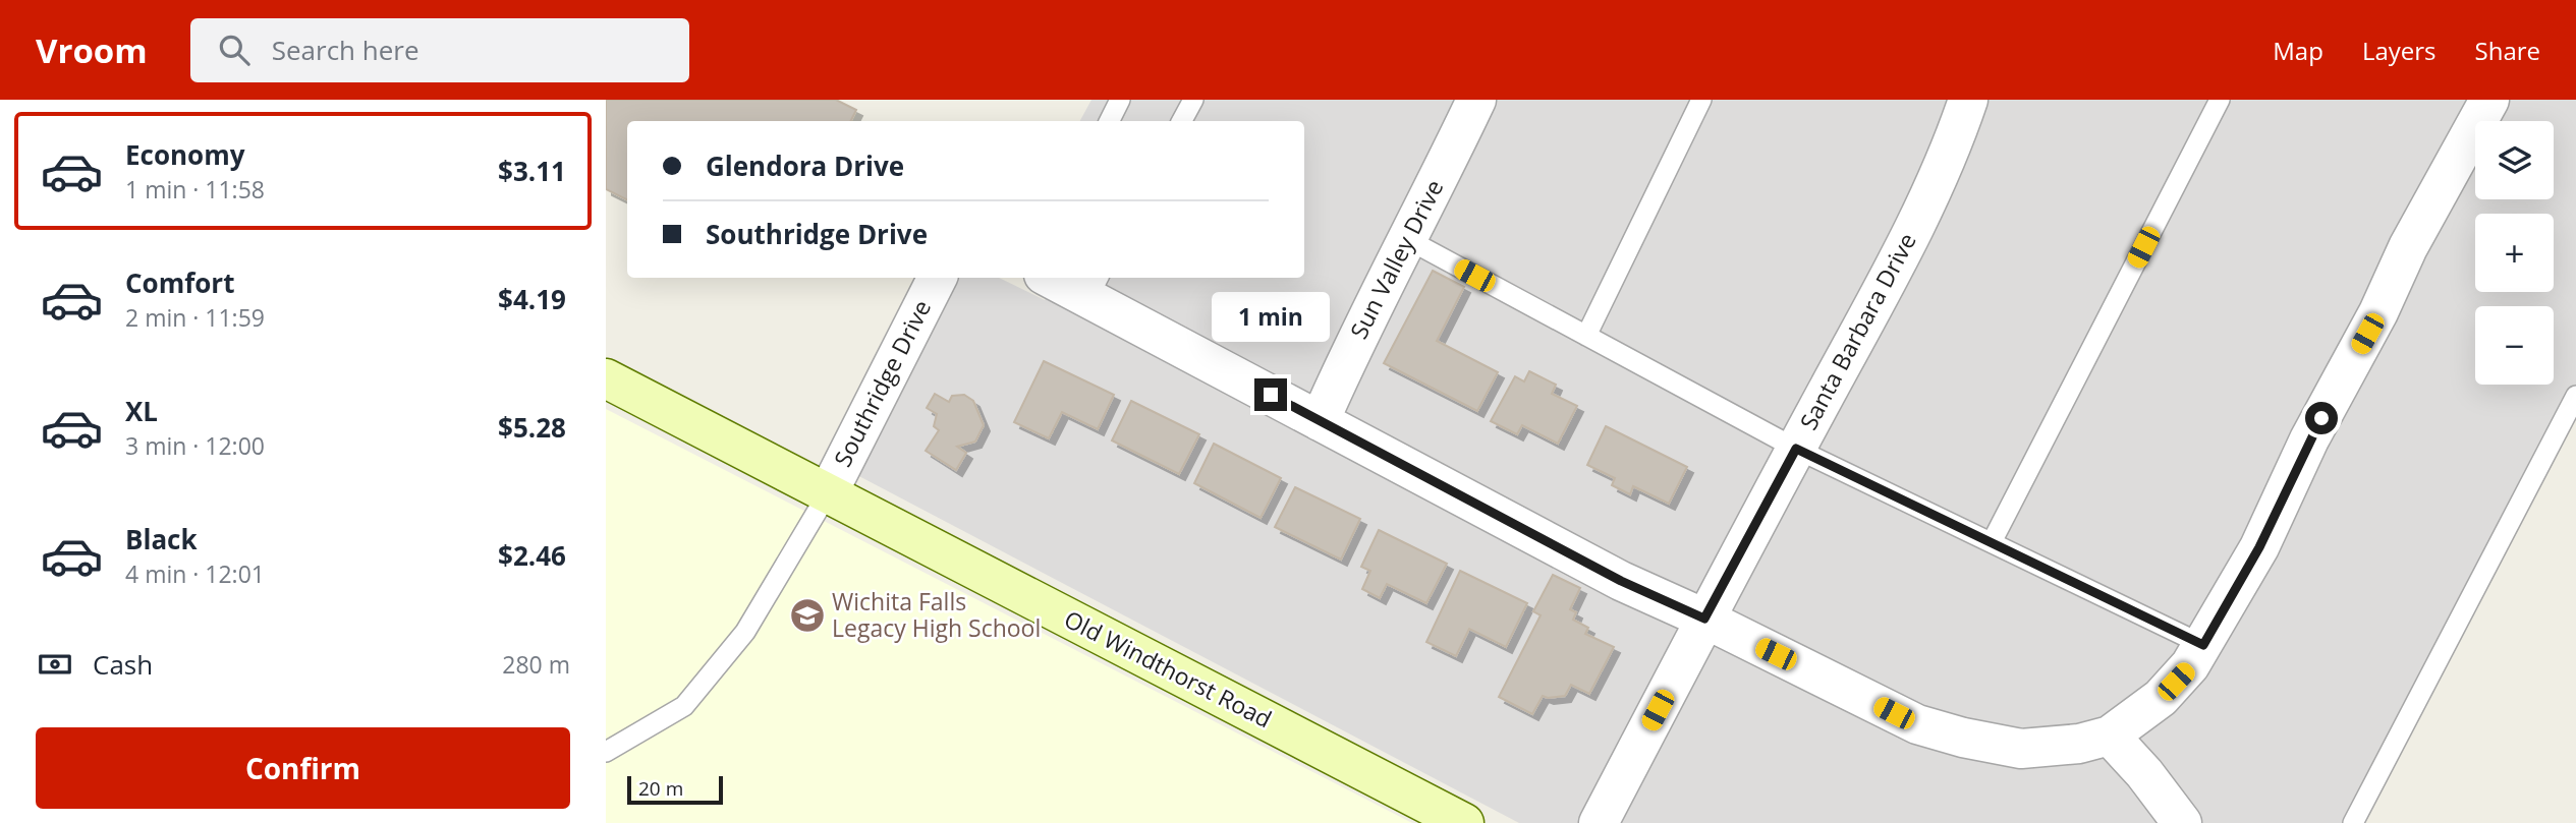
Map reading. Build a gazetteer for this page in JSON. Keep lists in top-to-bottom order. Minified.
{"streets":{"street":["Sun Valley Drive","Santa Barbara Drive","Southridge Drive","Old Windthorst Road"]},"crossings":[["Southridge Drive","Old Windthorst Road"]],"places":{"school or university":["Wichita Falls Legacy High School"]},"scale_bar":"20 m","page":{"header":"Vroom","search":"Search here","nav":["Map","Layers","Share"],"list":[{"name":"Economy","note":"1 min · 11:58","value":"$3.11"},{"name":"Comfort","note":"2 min · 11:59","value":"$4.19"},{"name":"XL","note":"3 min · 12:00","value":"$5.28"},{"name":"Black","note":"4 min · 12:01","value":"$2.46"}],"map_buttons":["+","−"],"banner":["Glendora Drive","Southridge Drive"],"bubble":"1 min","pay":["Cash","280 m"],"buttons":"Confirm","scale":"20 m"}}
